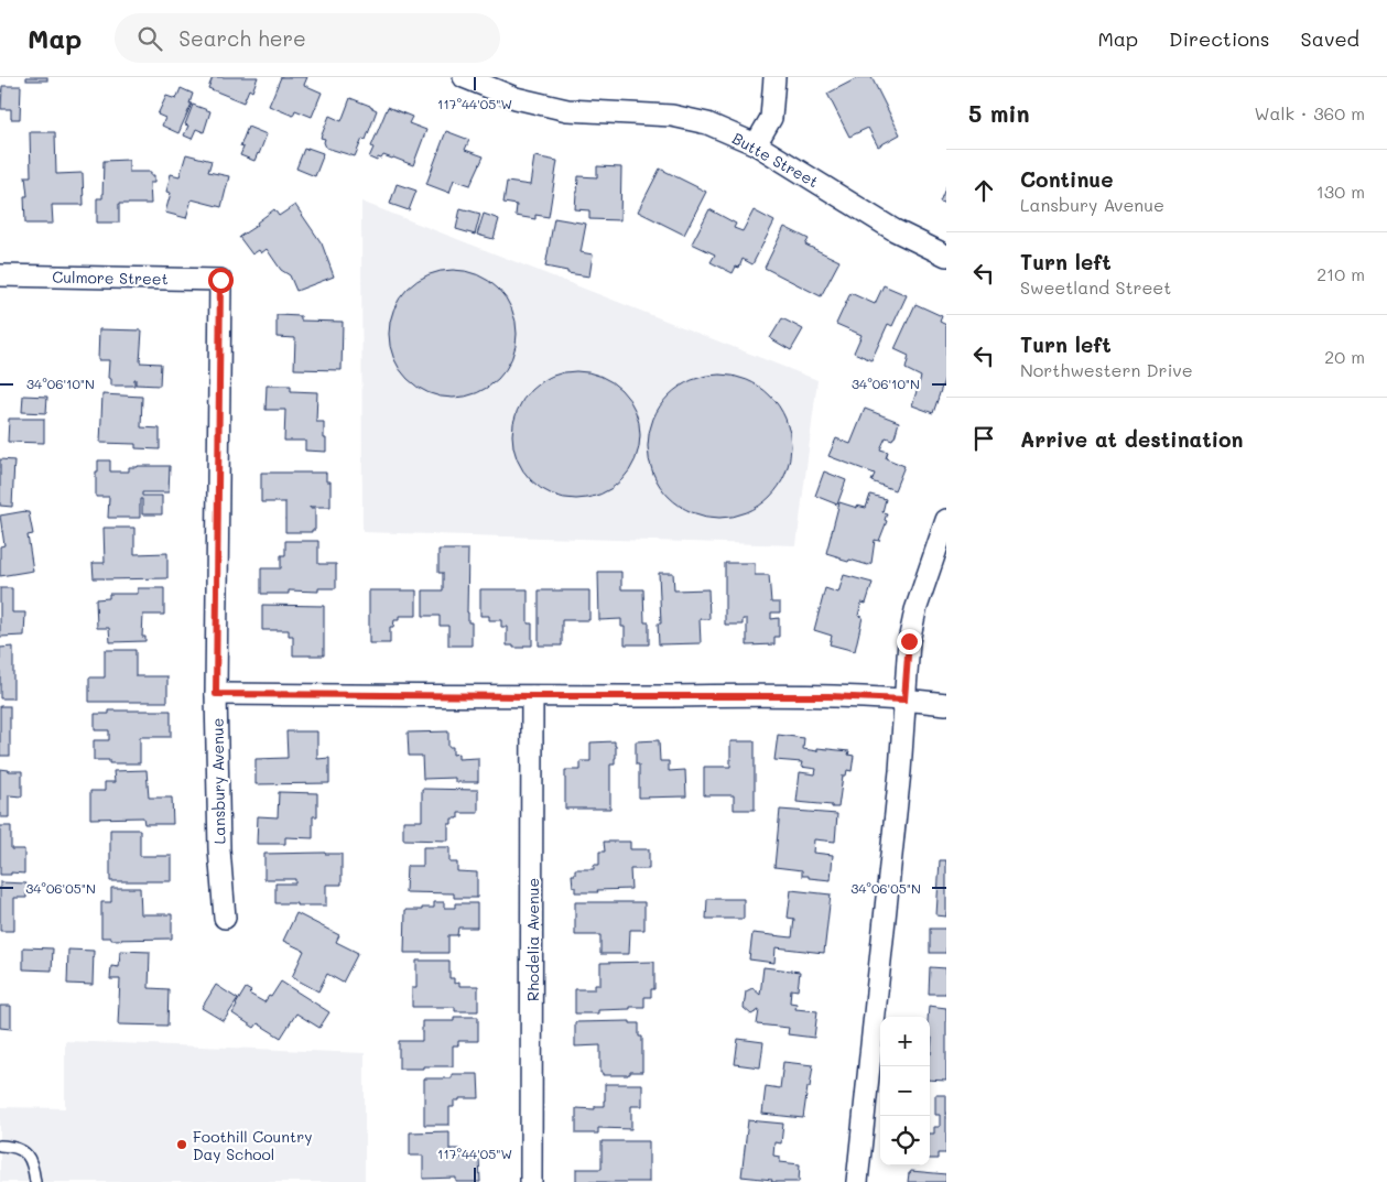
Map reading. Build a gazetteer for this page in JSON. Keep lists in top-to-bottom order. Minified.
{"streets":{"street":["Butte Street","Culmore Street","Lansbury Avenue","Rhodelia Avenue"]},"crossings":[["Culmore Street","Lansbury Avenue"]],"places":["Foothill Country Day School"],"page":{"header":"Map","search":"Search here","nav":["Map","Directions","Saved"],"heading":["5 min","Walk · 360 m"],"list":[["Continue","Lansbury Avenue","130 m"],["Turn left","Sweetland Street","210 m"],["Turn left","Northwestern Drive","20 m"],"Arrive at destination"],"map_buttons":["+","−"]},"coordinates":["117°44'05\"W","34°06'10\"N","34°06'05\"N"]}
